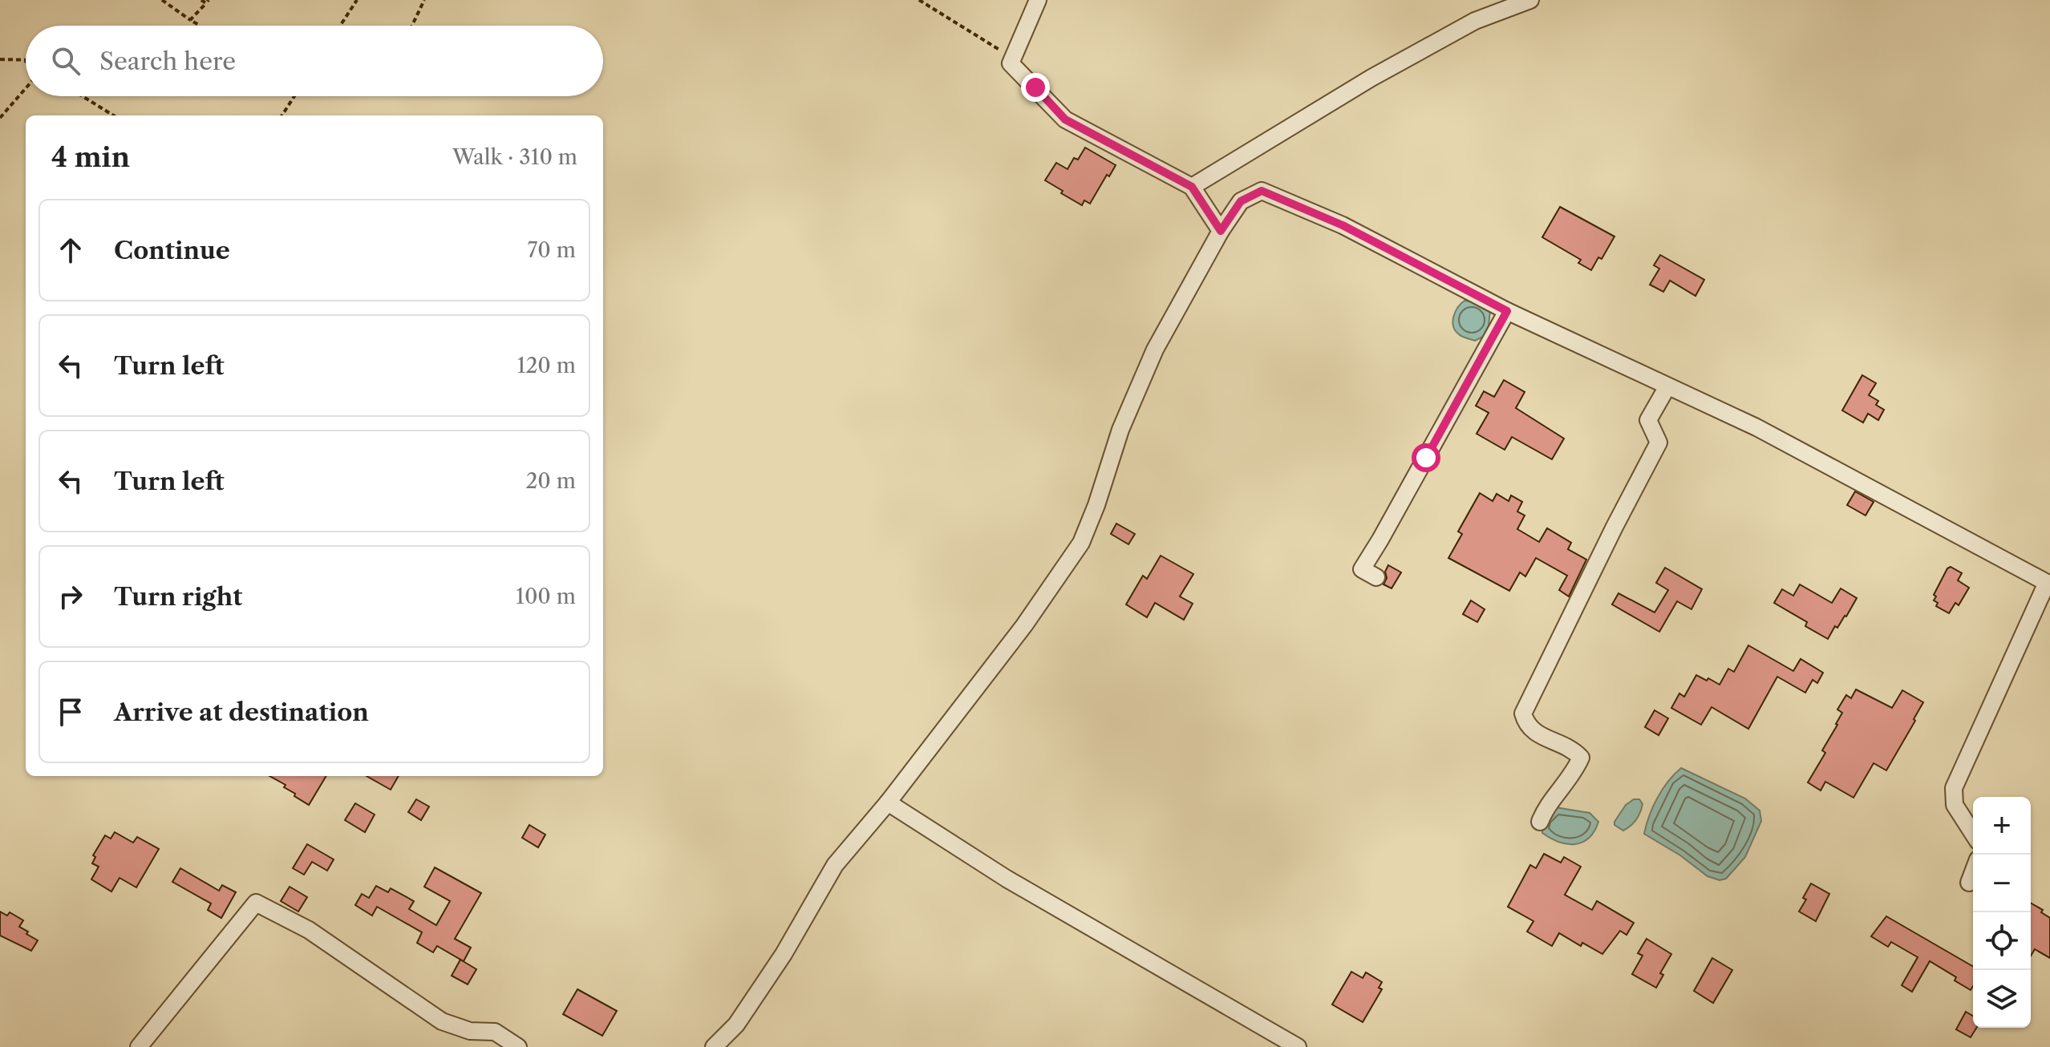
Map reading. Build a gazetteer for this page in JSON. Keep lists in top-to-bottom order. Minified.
{"page":{"search":"Search here","heading":["4 min","Walk · 310 m"],"list":[["Continue","70 m"],["Turn left","120 m"],["Turn left","20 m"],["Turn right","100 m"],"Arrive at destination"],"map_buttons":["+","−"]}}
